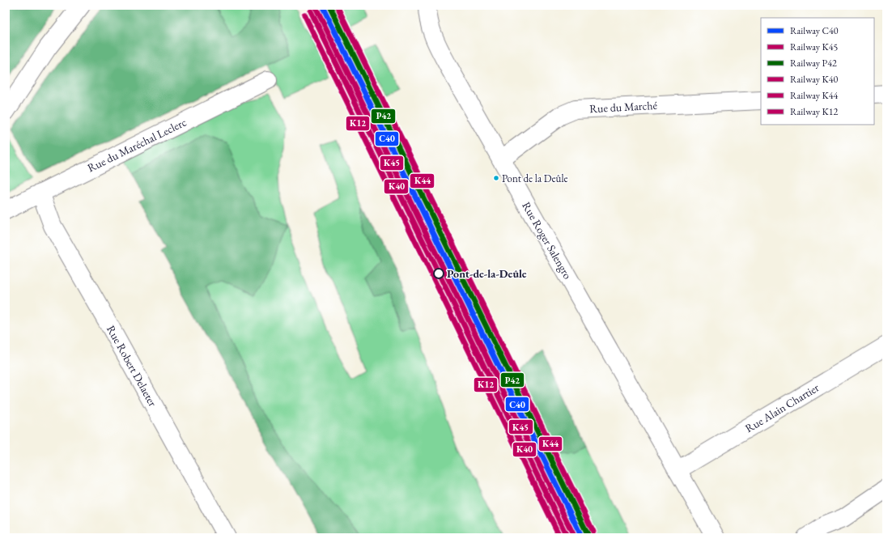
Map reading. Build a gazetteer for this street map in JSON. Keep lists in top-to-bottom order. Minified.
{"streets":{"street":["Rue du Marché","Rue du Maréchal Leclerc","Rue Roger Salengro","Rue Robert Delaeter","Rue Alain Chartier"]},"crossings":[["Rue du Marché","Rue Roger Salengro"],["Rue du Maréchal Leclerc","Rue Robert Delaeter"],["Rue Roger Salengro","Rue Alain Chartier"]],"places":["Pont de la Deûle","Pont-de-la-Deûle"],"lines":["rail line C40","rail line P42","rail line K44","rail line K45","rail line K40","rail line K12"],"legend":["Railway C40","Railway K45","Railway P42","Railway K40","Railway K44","Railway K12"]}
